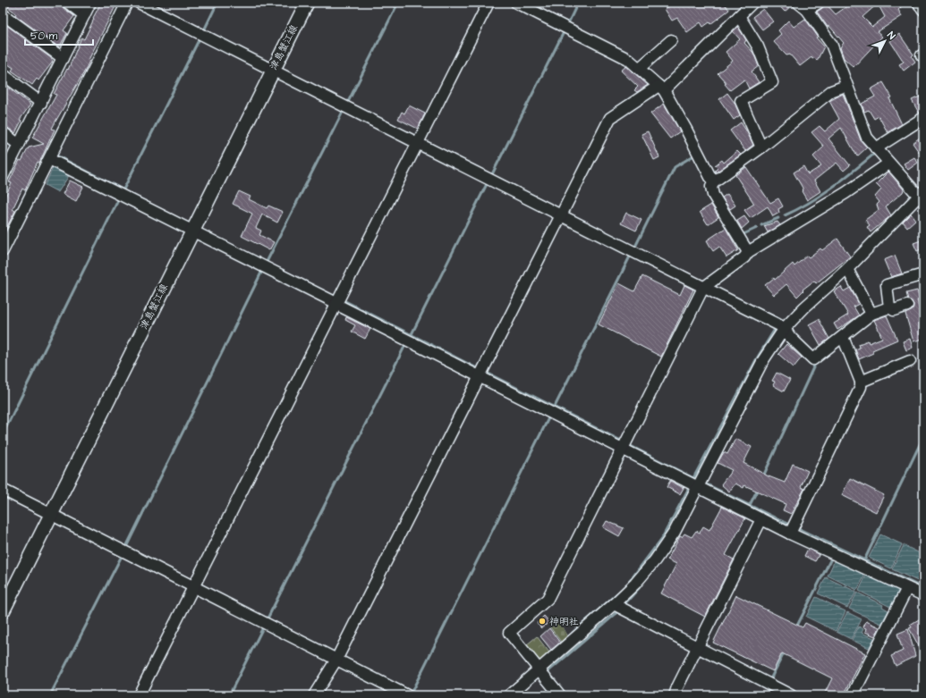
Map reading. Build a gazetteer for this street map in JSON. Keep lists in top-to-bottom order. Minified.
{"streets":{"main road":["津島蟹江線"]},"places":["神明社"],"scale_bar":"50 m","north":"top right"}
